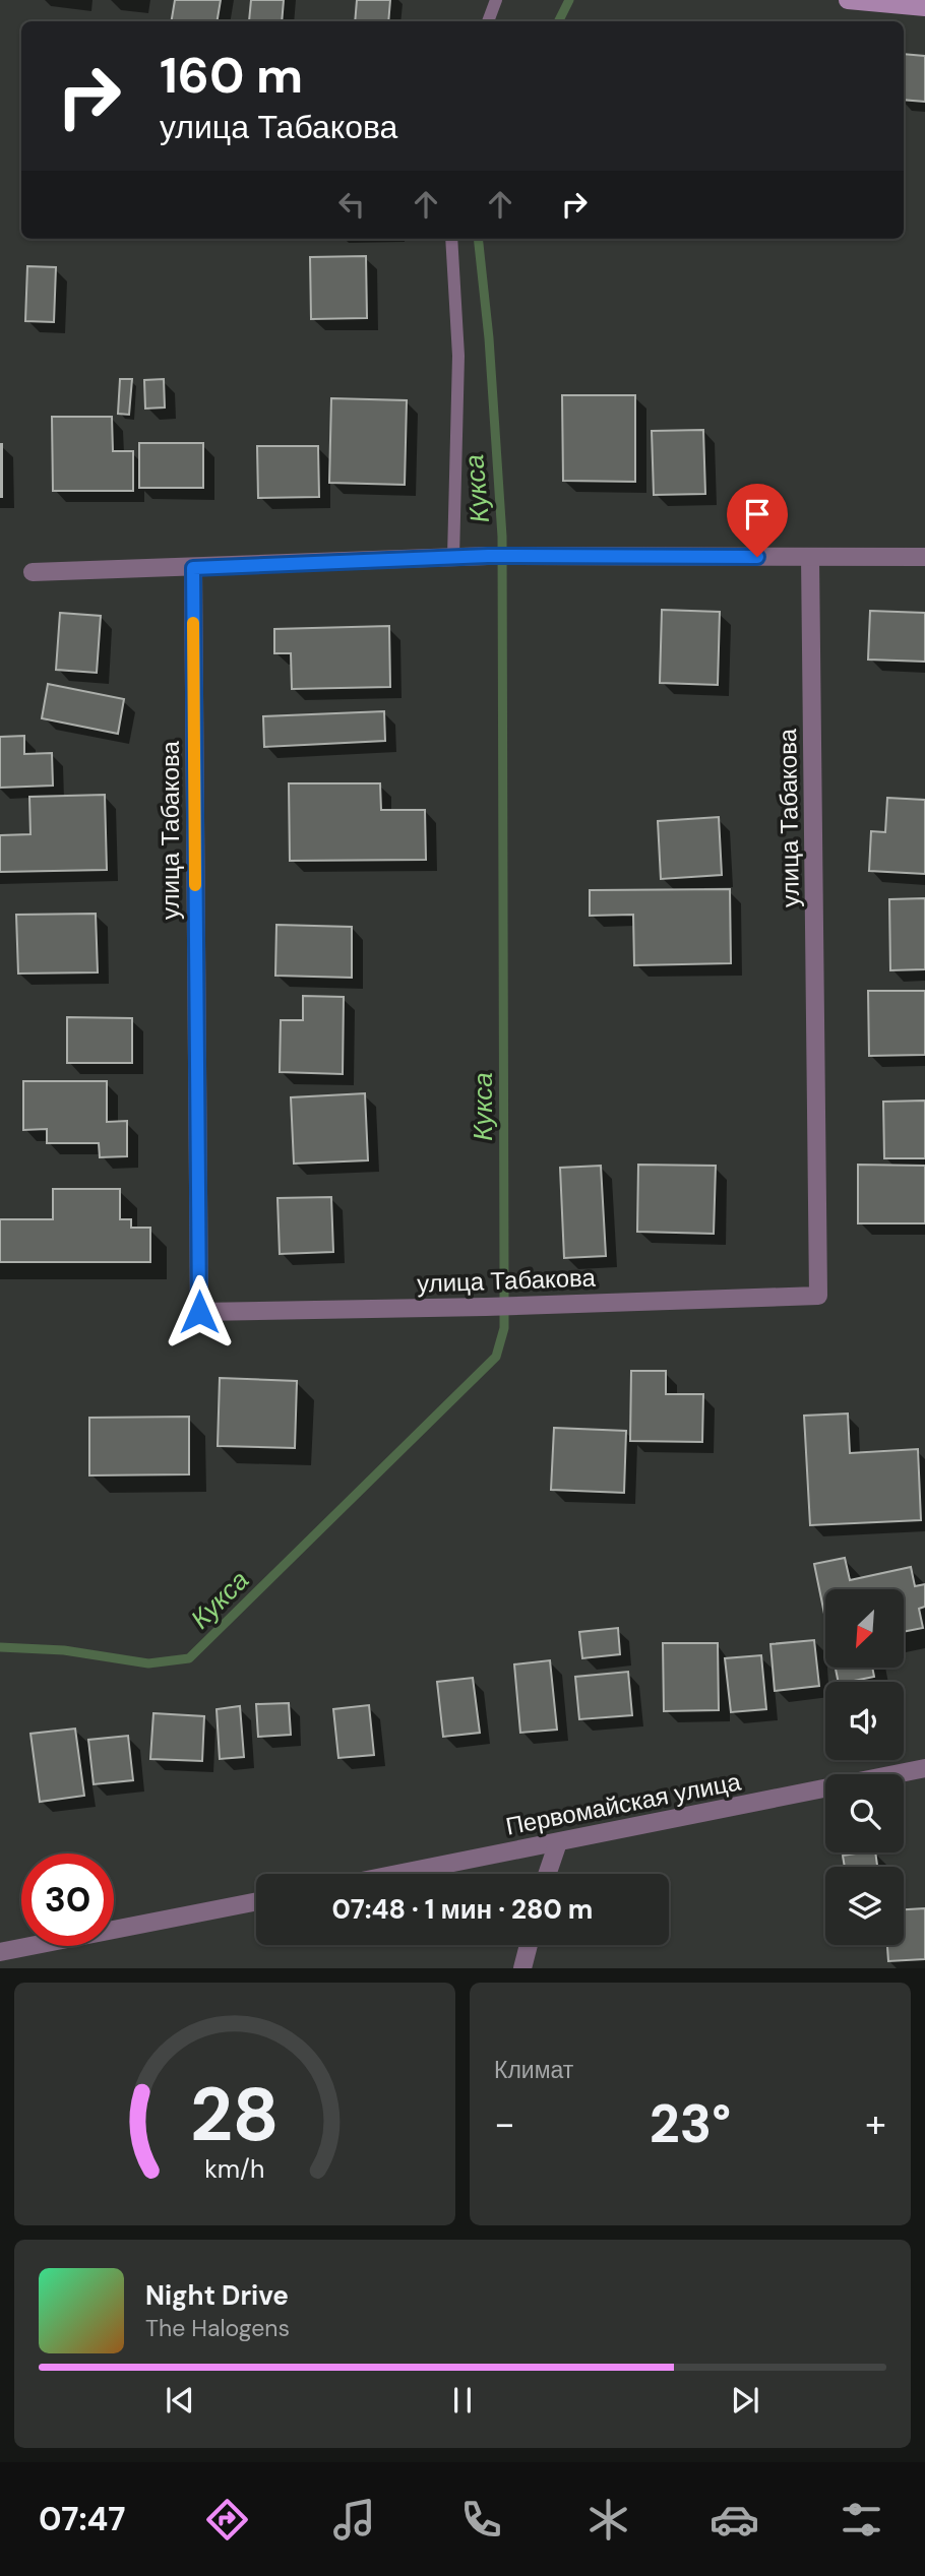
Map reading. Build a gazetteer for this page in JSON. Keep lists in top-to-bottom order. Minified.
{"streets":{"street":["улица Табакова","Первомайская улица"]},"water":["Кукса"],"north":"bottom left","page":{"turn":["160 m","улица Табакова"],"limit":"30","trip":"07:48 · 1 мин · 280 m","tile":"Климат","heat":["−","23°","+"],"song":["Night Drive","The Halogens"],"tabs":"07:47","gauge":["28","km/h"]}}
